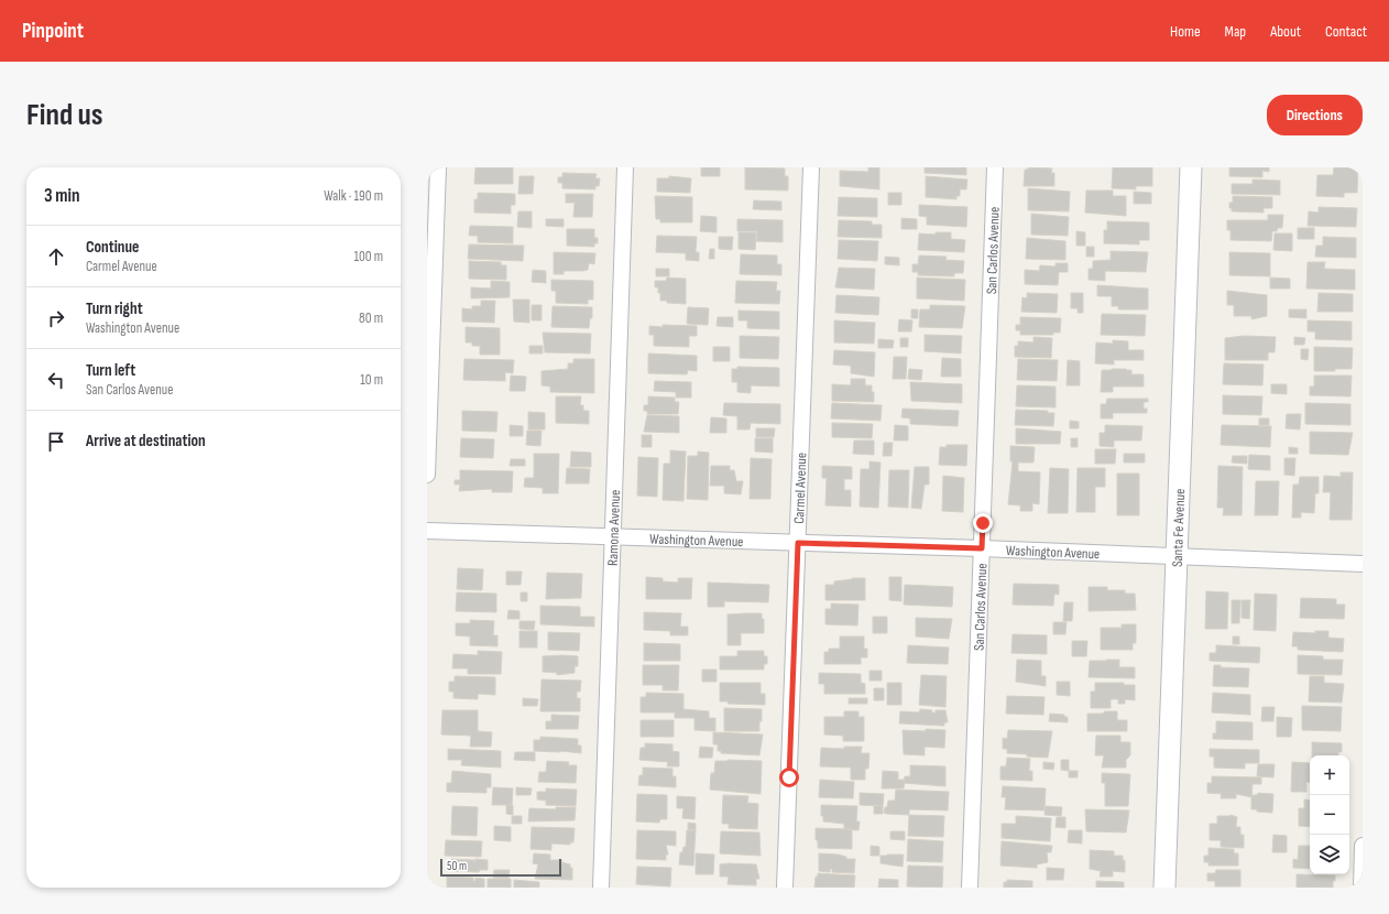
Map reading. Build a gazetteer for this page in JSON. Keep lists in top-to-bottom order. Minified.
{"streets":{"street":["San Carlos Avenue","Carmel Avenue","Ramona Avenue","Santa Fe Avenue","Washington Avenue"]},"crossings":[["San Carlos Avenue","Washington Avenue"],["Carmel Avenue","Washington Avenue"],["Ramona Avenue","Washington Avenue"],["Santa Fe Avenue","Washington Avenue"]],"scale_bar":"50 m","page":{"header":"Pinpoint","nav":["Home","Map","About","Contact"],"buttons":"Directions","title":"Find us","heading":["3 min","Walk · 190 m"],"list":[["Continue","Carmel Avenue","100 m"],["Turn right","Washington Avenue","80 m"],["Turn left","San Carlos Avenue","10 m"],"Arrive at destination"],"map_buttons":["+","−"],"scale":"50 m"}}
